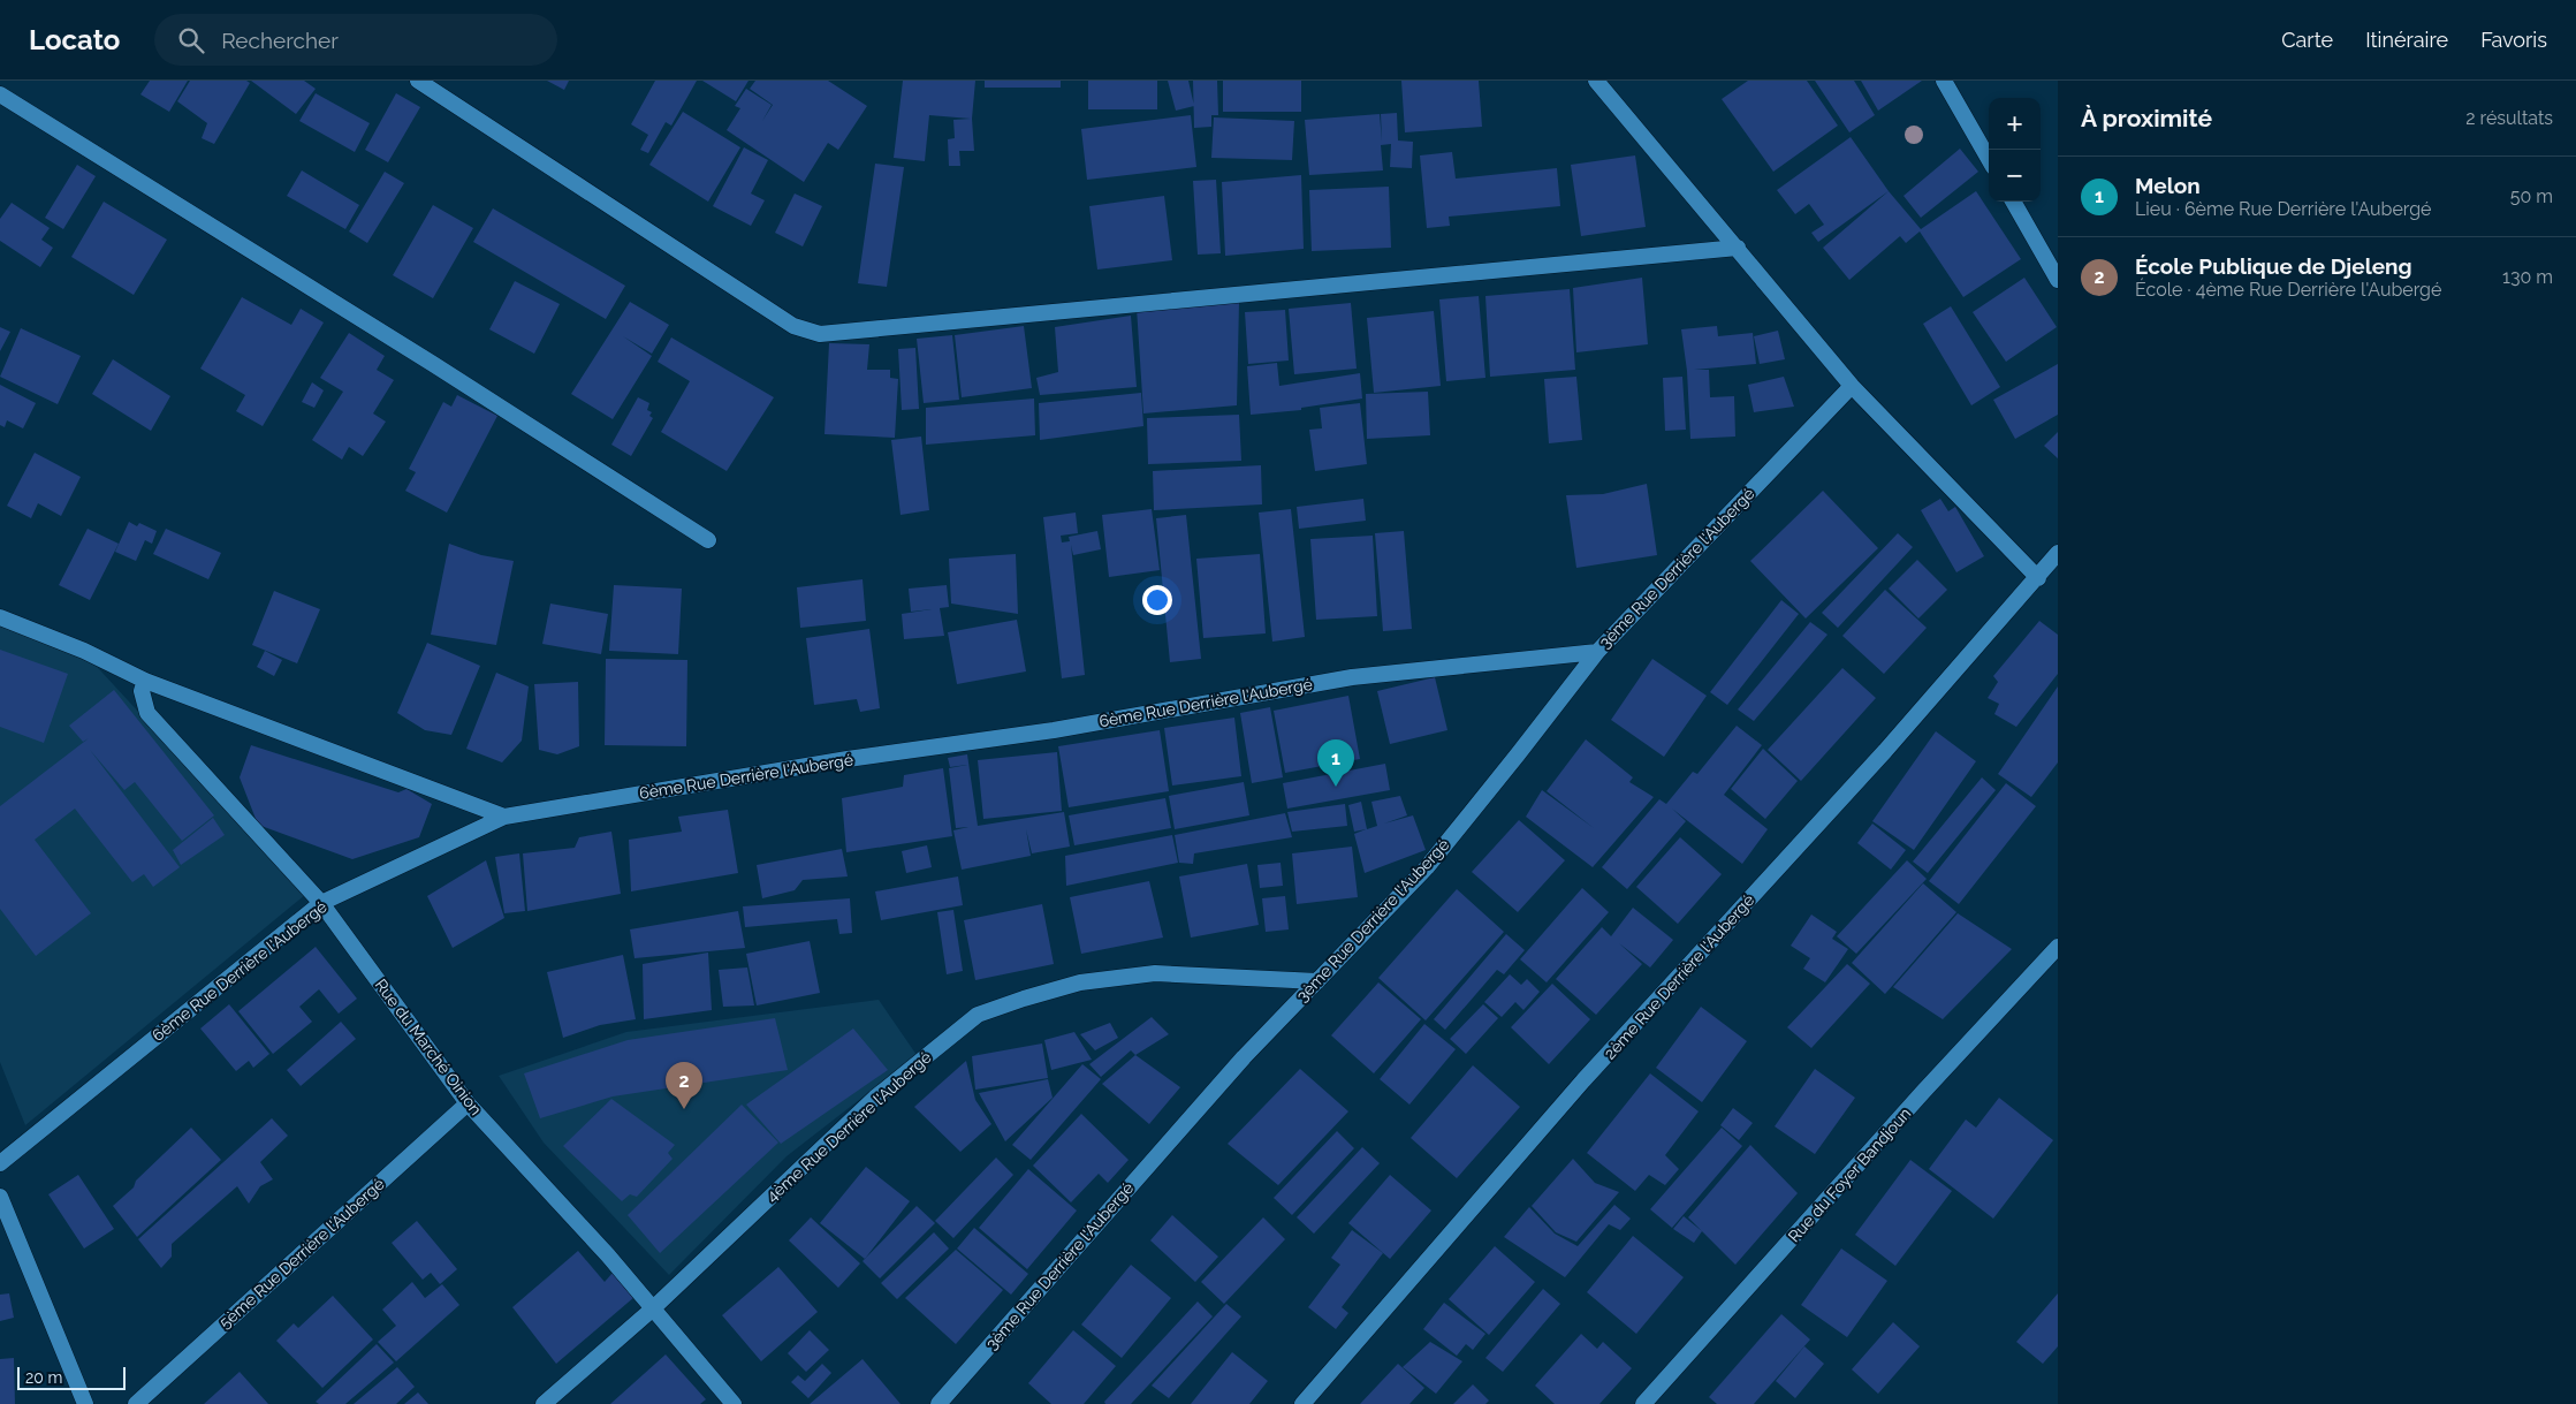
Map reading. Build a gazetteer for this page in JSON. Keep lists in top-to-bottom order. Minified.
{"streets":{"street":["3ème Rue Derrière l'Aubergé","6ème Rue Derrière l'Aubergé","2ème Rue Derrière l'Aubergé","Rue du Marché Oinion","4ème Rue Derrière l'Aubergé","Rue du Foyer Bandjoun","5ème Rue Derrière l'Aubergé"]},"crossings":[["3ème Rue Derrière l'Aubergé","6ème Rue Derrière l'Aubergé"],["3ème Rue Derrière l'Aubergé","4ème Rue Derrière l'Aubergé"],["6ème Rue Derrière l'Aubergé","Rue du Marché Oinion"],["Rue du Marché Oinion","4ème Rue Derrière l'Aubergé"],["Rue du Marché Oinion","5ème Rue Derrière l'Aubergé"]],"scale_bar":"20 m","page":{"header":"Locato","search":"Rechercher","nav":["Carte","Itinéraire","Favoris"],"heading":["À proximité","2 résultats"],"map_buttons":["+","−"],"list":[{"mark":"1","name":"Melon","note":"Lieu · 6ème Rue Derrière l'Aubergé","value":"50 m"},{"mark":"2","name":"École Publique de Djeleng","note":"École · 4ème Rue Derrière l'Aubergé","value":"130 m"}],"pins":["1","2"],"scale":"20 m"}}
